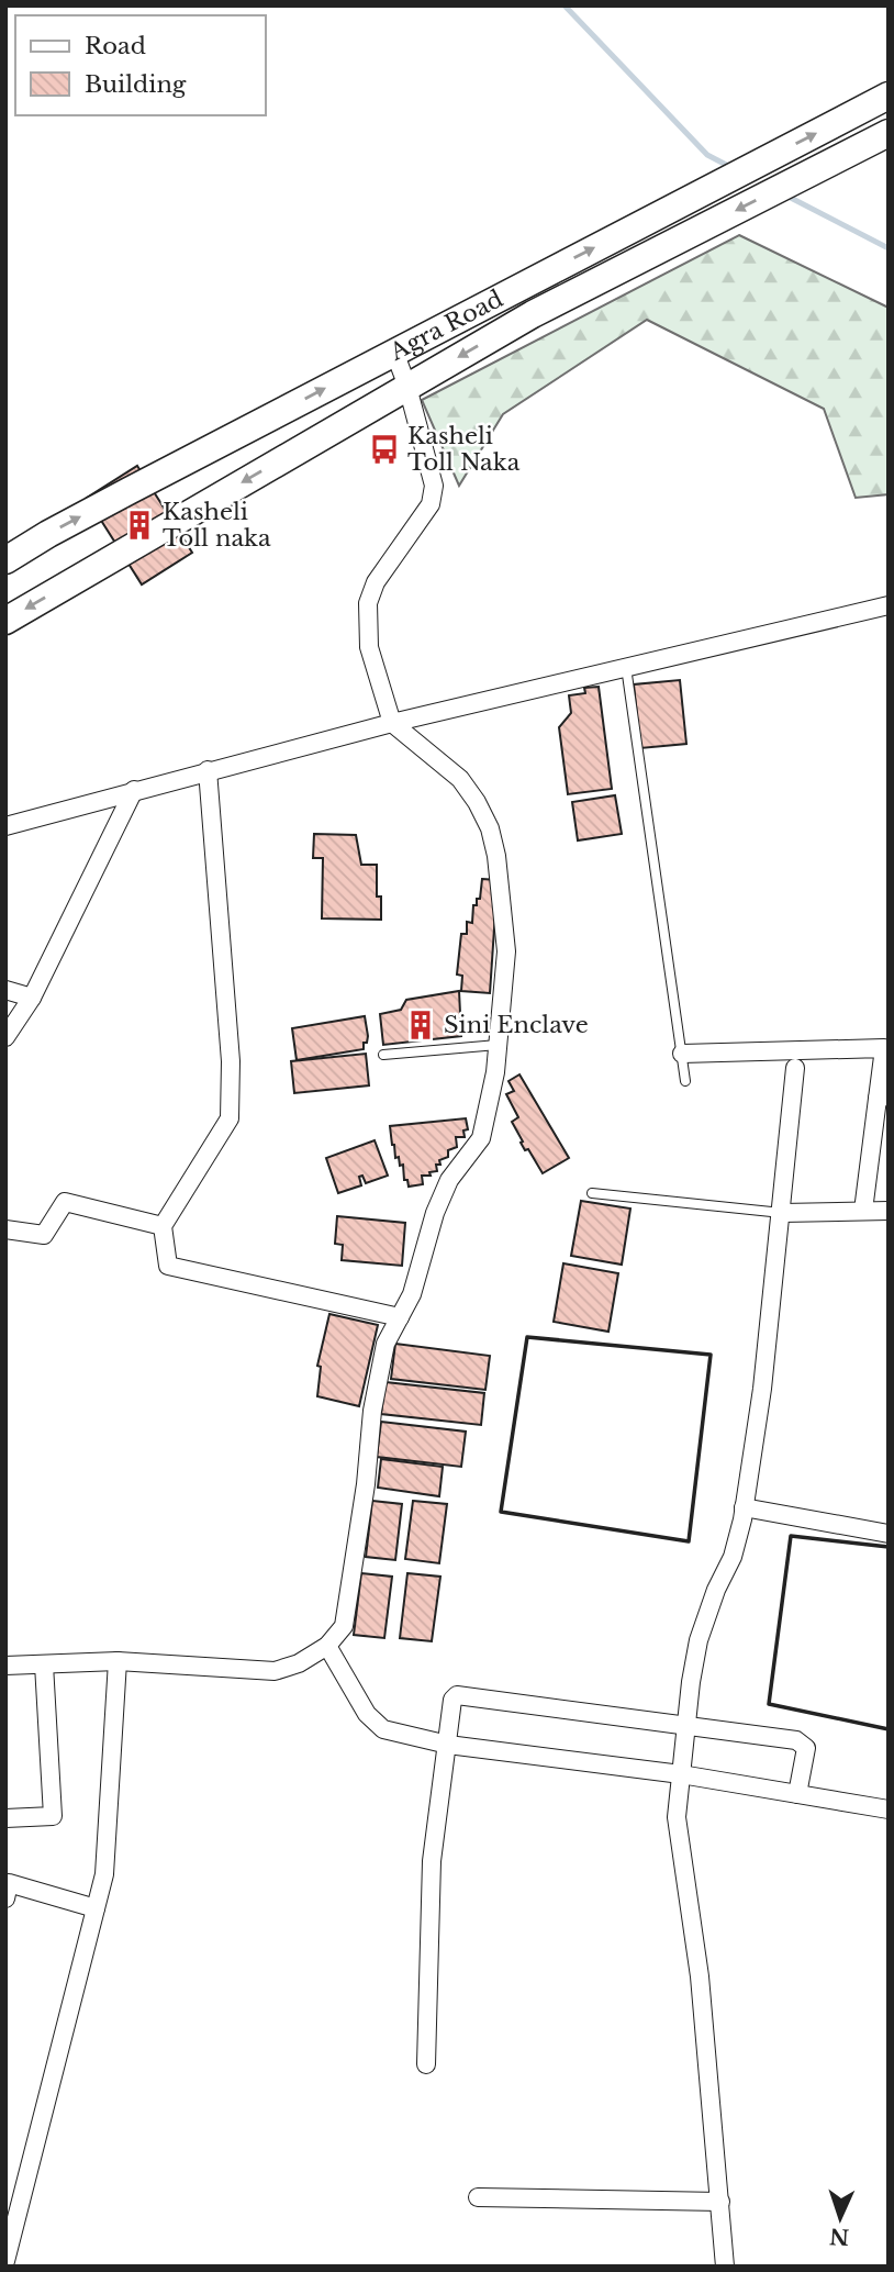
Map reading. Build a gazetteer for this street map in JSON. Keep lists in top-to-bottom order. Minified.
{"streets":{"highway":["Agra Road"]},"places":{"bus stop":["Kasheli Toll Naka"],"building":["Kasheli Toll naka","Sini Enclave"]},"legend":["Road","Building"],"north":"bottom"}
